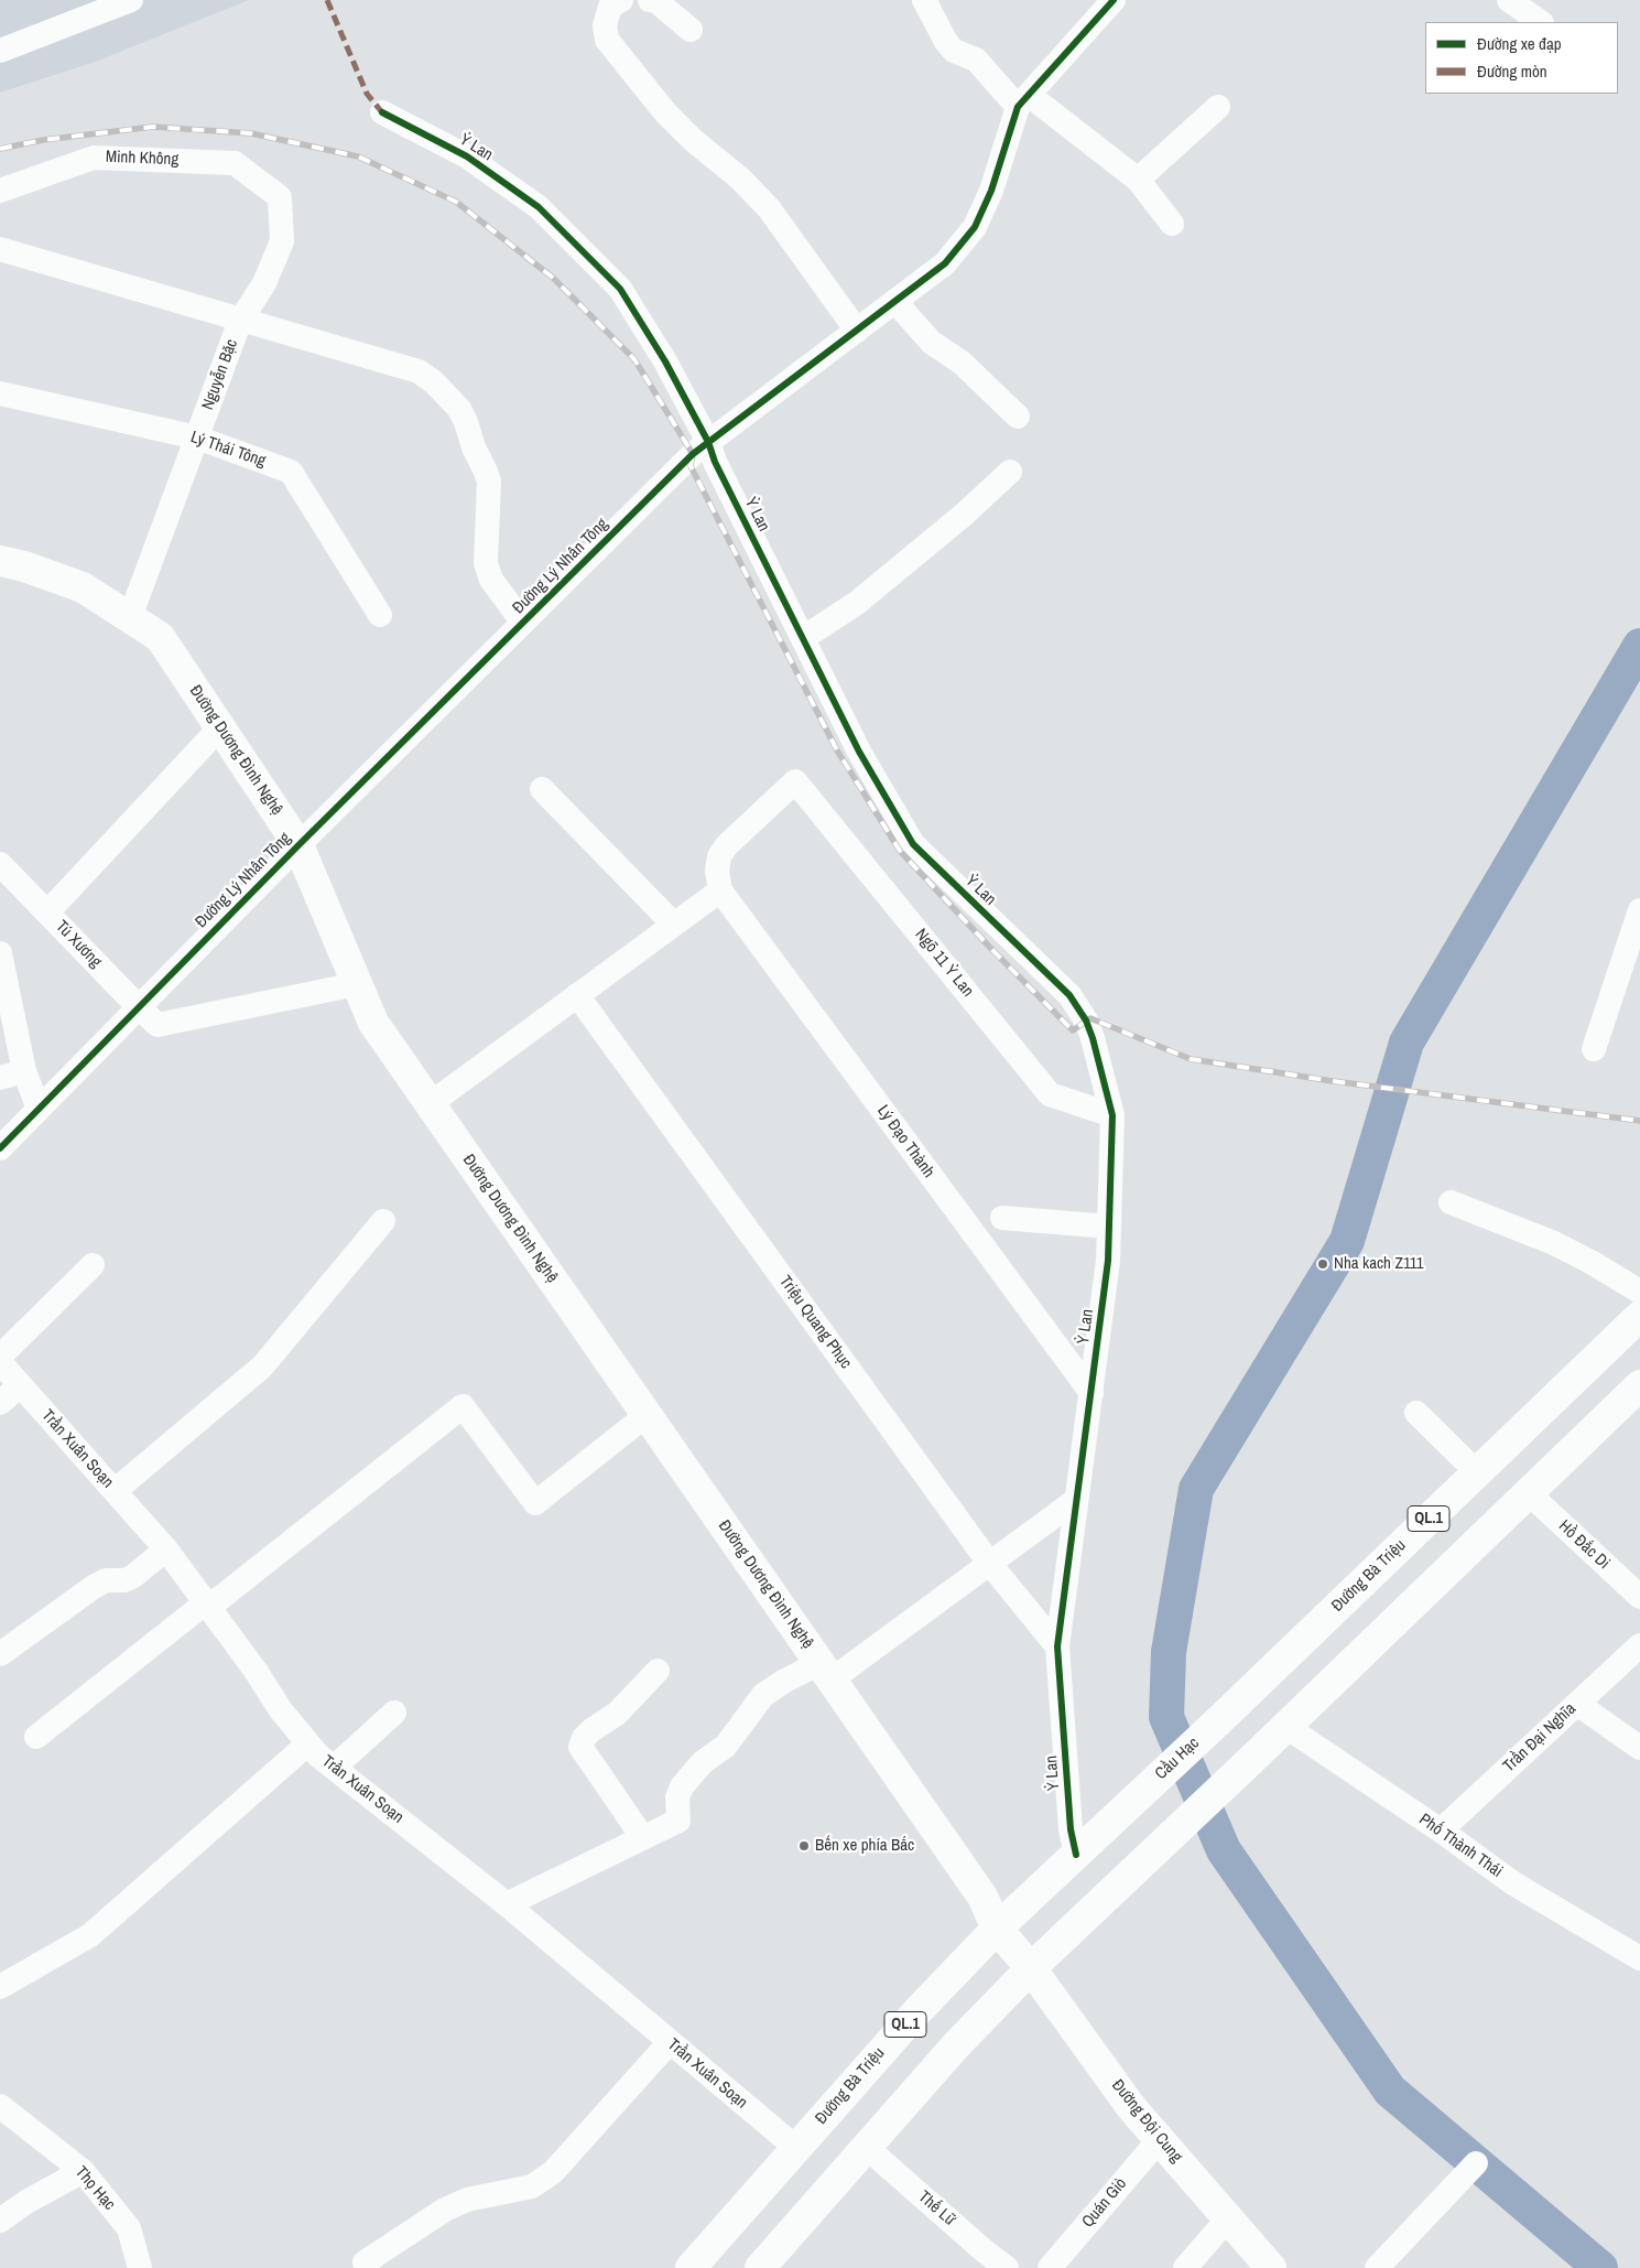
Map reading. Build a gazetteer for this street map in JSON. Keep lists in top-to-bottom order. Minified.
{"streets":{"main road":["Đường Dương Đình Nghệ","QL.1","Đường Bà Triệu","Cầu Hạc","Đường Đội Cung"],"street":["Ỷ Lan","Minh Không","Nguyễn Bặc","Lý Thái Tông","Đường Lý Nhân Tông","Tú Xương","Ngõ 11 Ỷ Lan","Lý Đạo Thành","Triệu Quang Phục","Trần Xuân Soạn","Hồ Đắc Di","Trần Đại Nghĩa","Phố Thành Thái","Thọ Hạc","Quán Giò","Thế Lữ"]},"crossings":[["Ỷ Lan","Đường Lý Nhân Tông"],["Ỷ Lan","Ngõ 11 Ỷ Lan"],["Ỷ Lan","Lý Đạo Thành"],["Ỷ Lan","Triệu Quang Phục"],["Ỷ Lan","Đường Bà Triệu"],["Minh Không","Nguyễn Bặc"],["Nguyễn Bặc","Lý Thái Tông"],["Nguyễn Bặc","Đường Dương Đình Nghệ"],["Đường Lý Nhân Tông","Đường Dương Đình Nghệ"],["Đường Lý Nhân Tông","Tú Xương"],["Đường Dương Đình Nghệ","Tú Xương"],["Đường Dương Đình Nghệ","Đường Bà Triệu"],["Đường Dương Đình Nghệ","Đường Đội Cung"],["Ngõ 11 Ỷ Lan","Lý Đạo Thành"],["Trần Xuân Soạn","Đường Bà Triệu"],["Đường Bà Triệu","Cầu Hạc"],["Đường Bà Triệu","Đường Đội Cung"],["Trần Đại Nghĩa","Phố Thành Thái"],["Đường Đội Cung","Quán Giò"]],"places":["Nha kach Z111","Bến xe phía Bắc"],"legend":["Đường xe đạp","Đường mòn"]}
